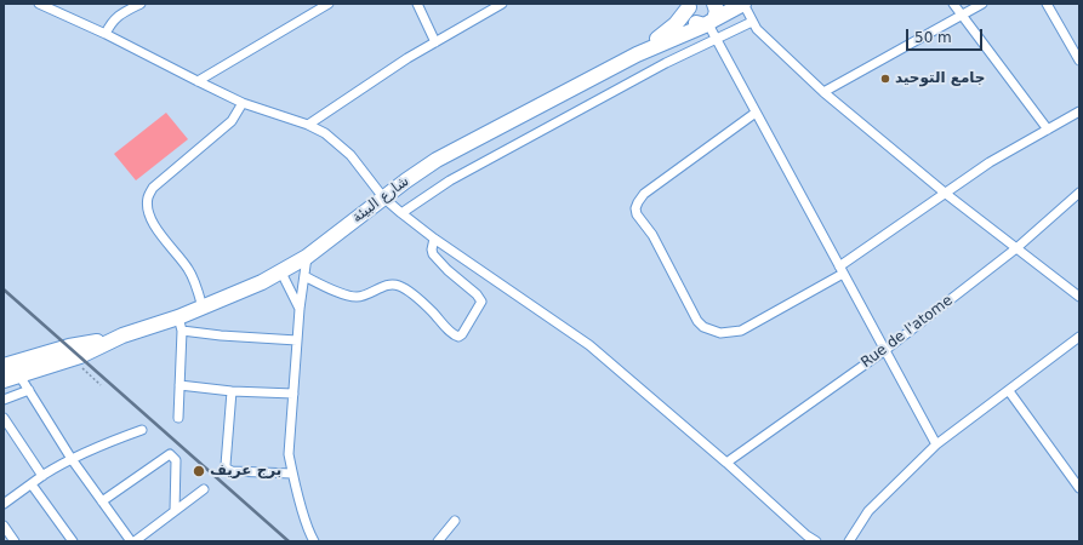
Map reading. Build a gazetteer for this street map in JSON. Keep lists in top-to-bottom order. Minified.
{"streets":{"main road":["شارع البيئة"],"street":["Rue de l'atome"]},"places":["جامع التوحيد","برج عريف"],"scale_bar":"50 m"}
